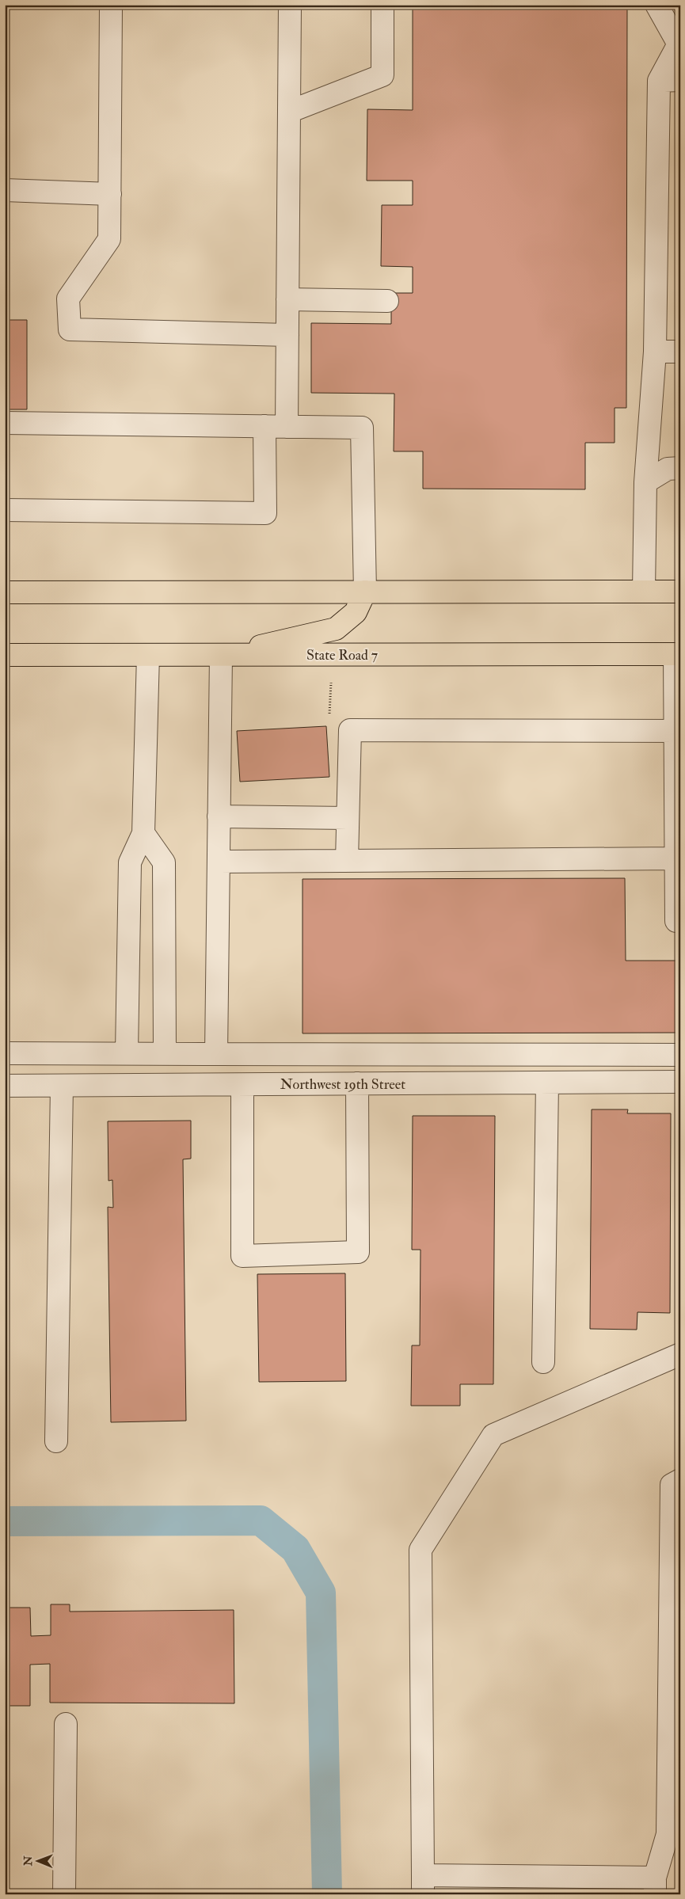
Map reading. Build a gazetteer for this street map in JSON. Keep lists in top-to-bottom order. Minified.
{"streets":{"main road":["State Road 7"],"lane":["Northwest 19th Street"]},"north":"left"}
